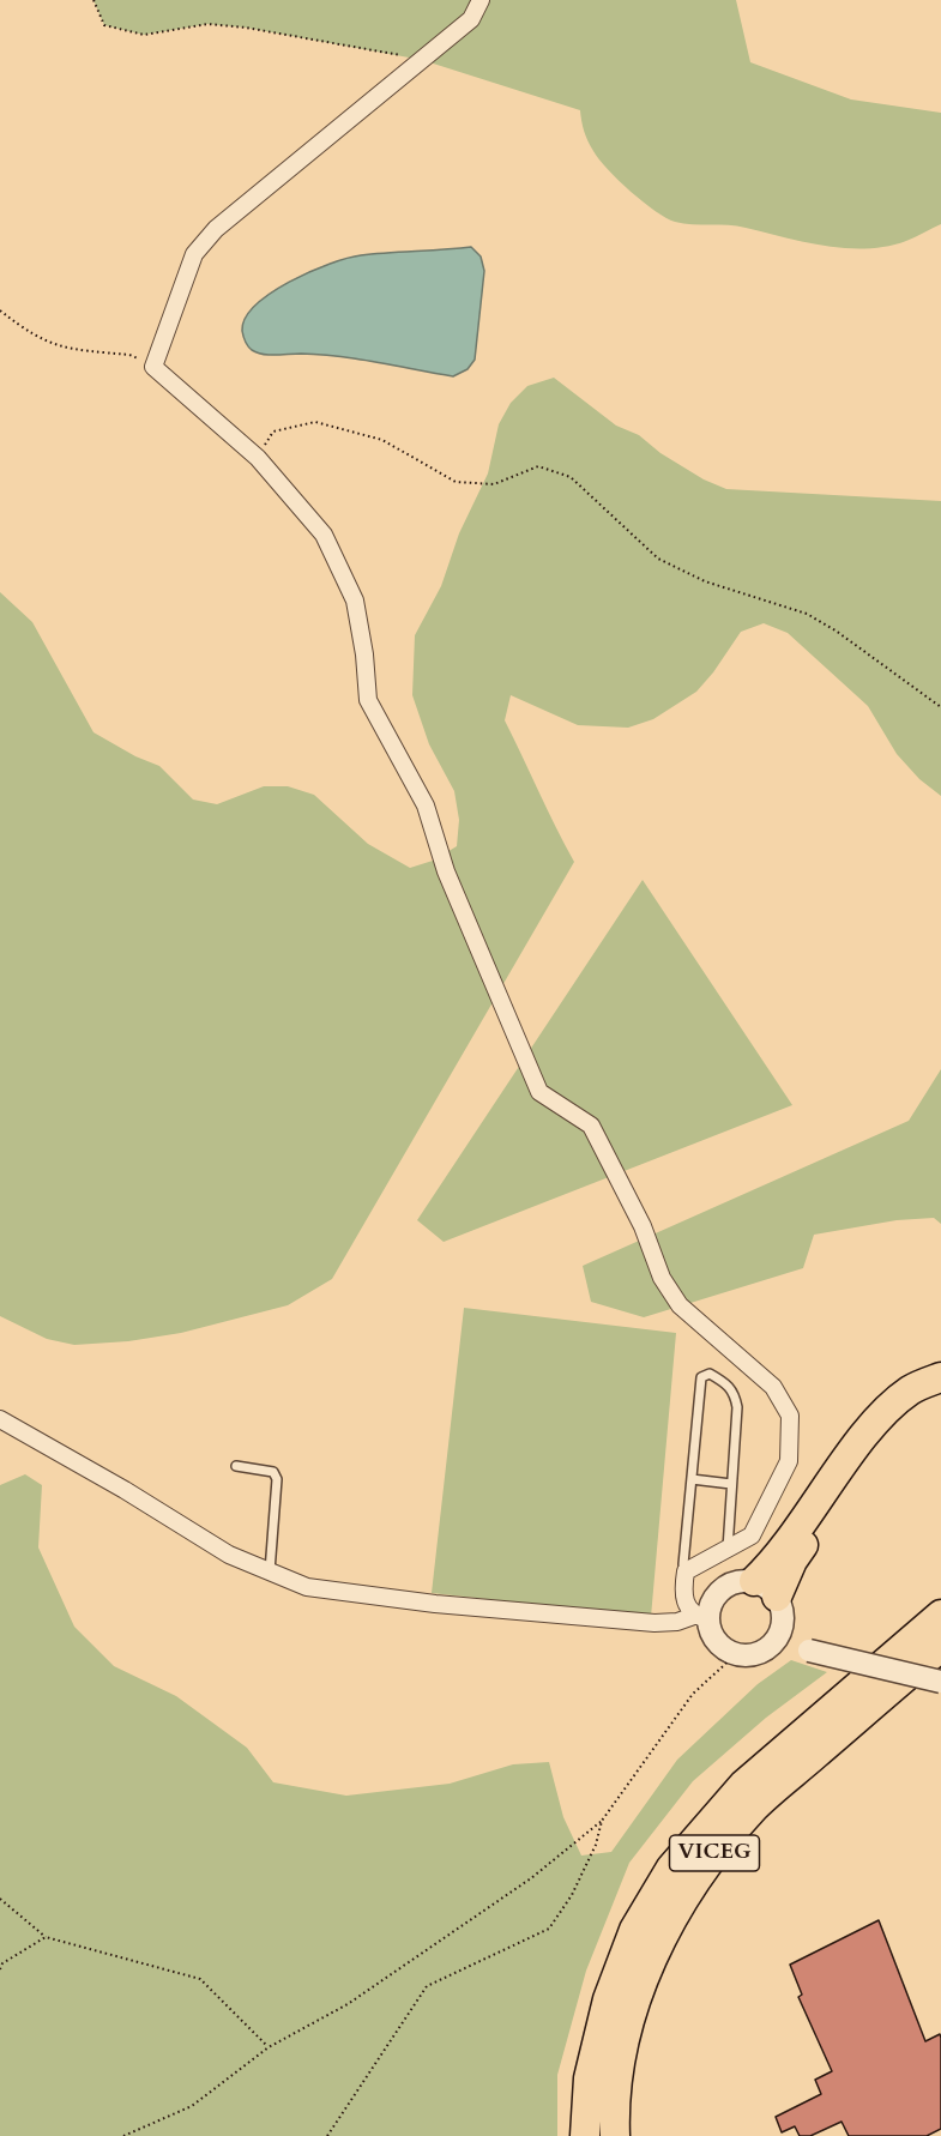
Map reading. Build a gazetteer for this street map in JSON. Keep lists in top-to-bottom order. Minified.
{"streets":{"highway":["VICEG"]}}
